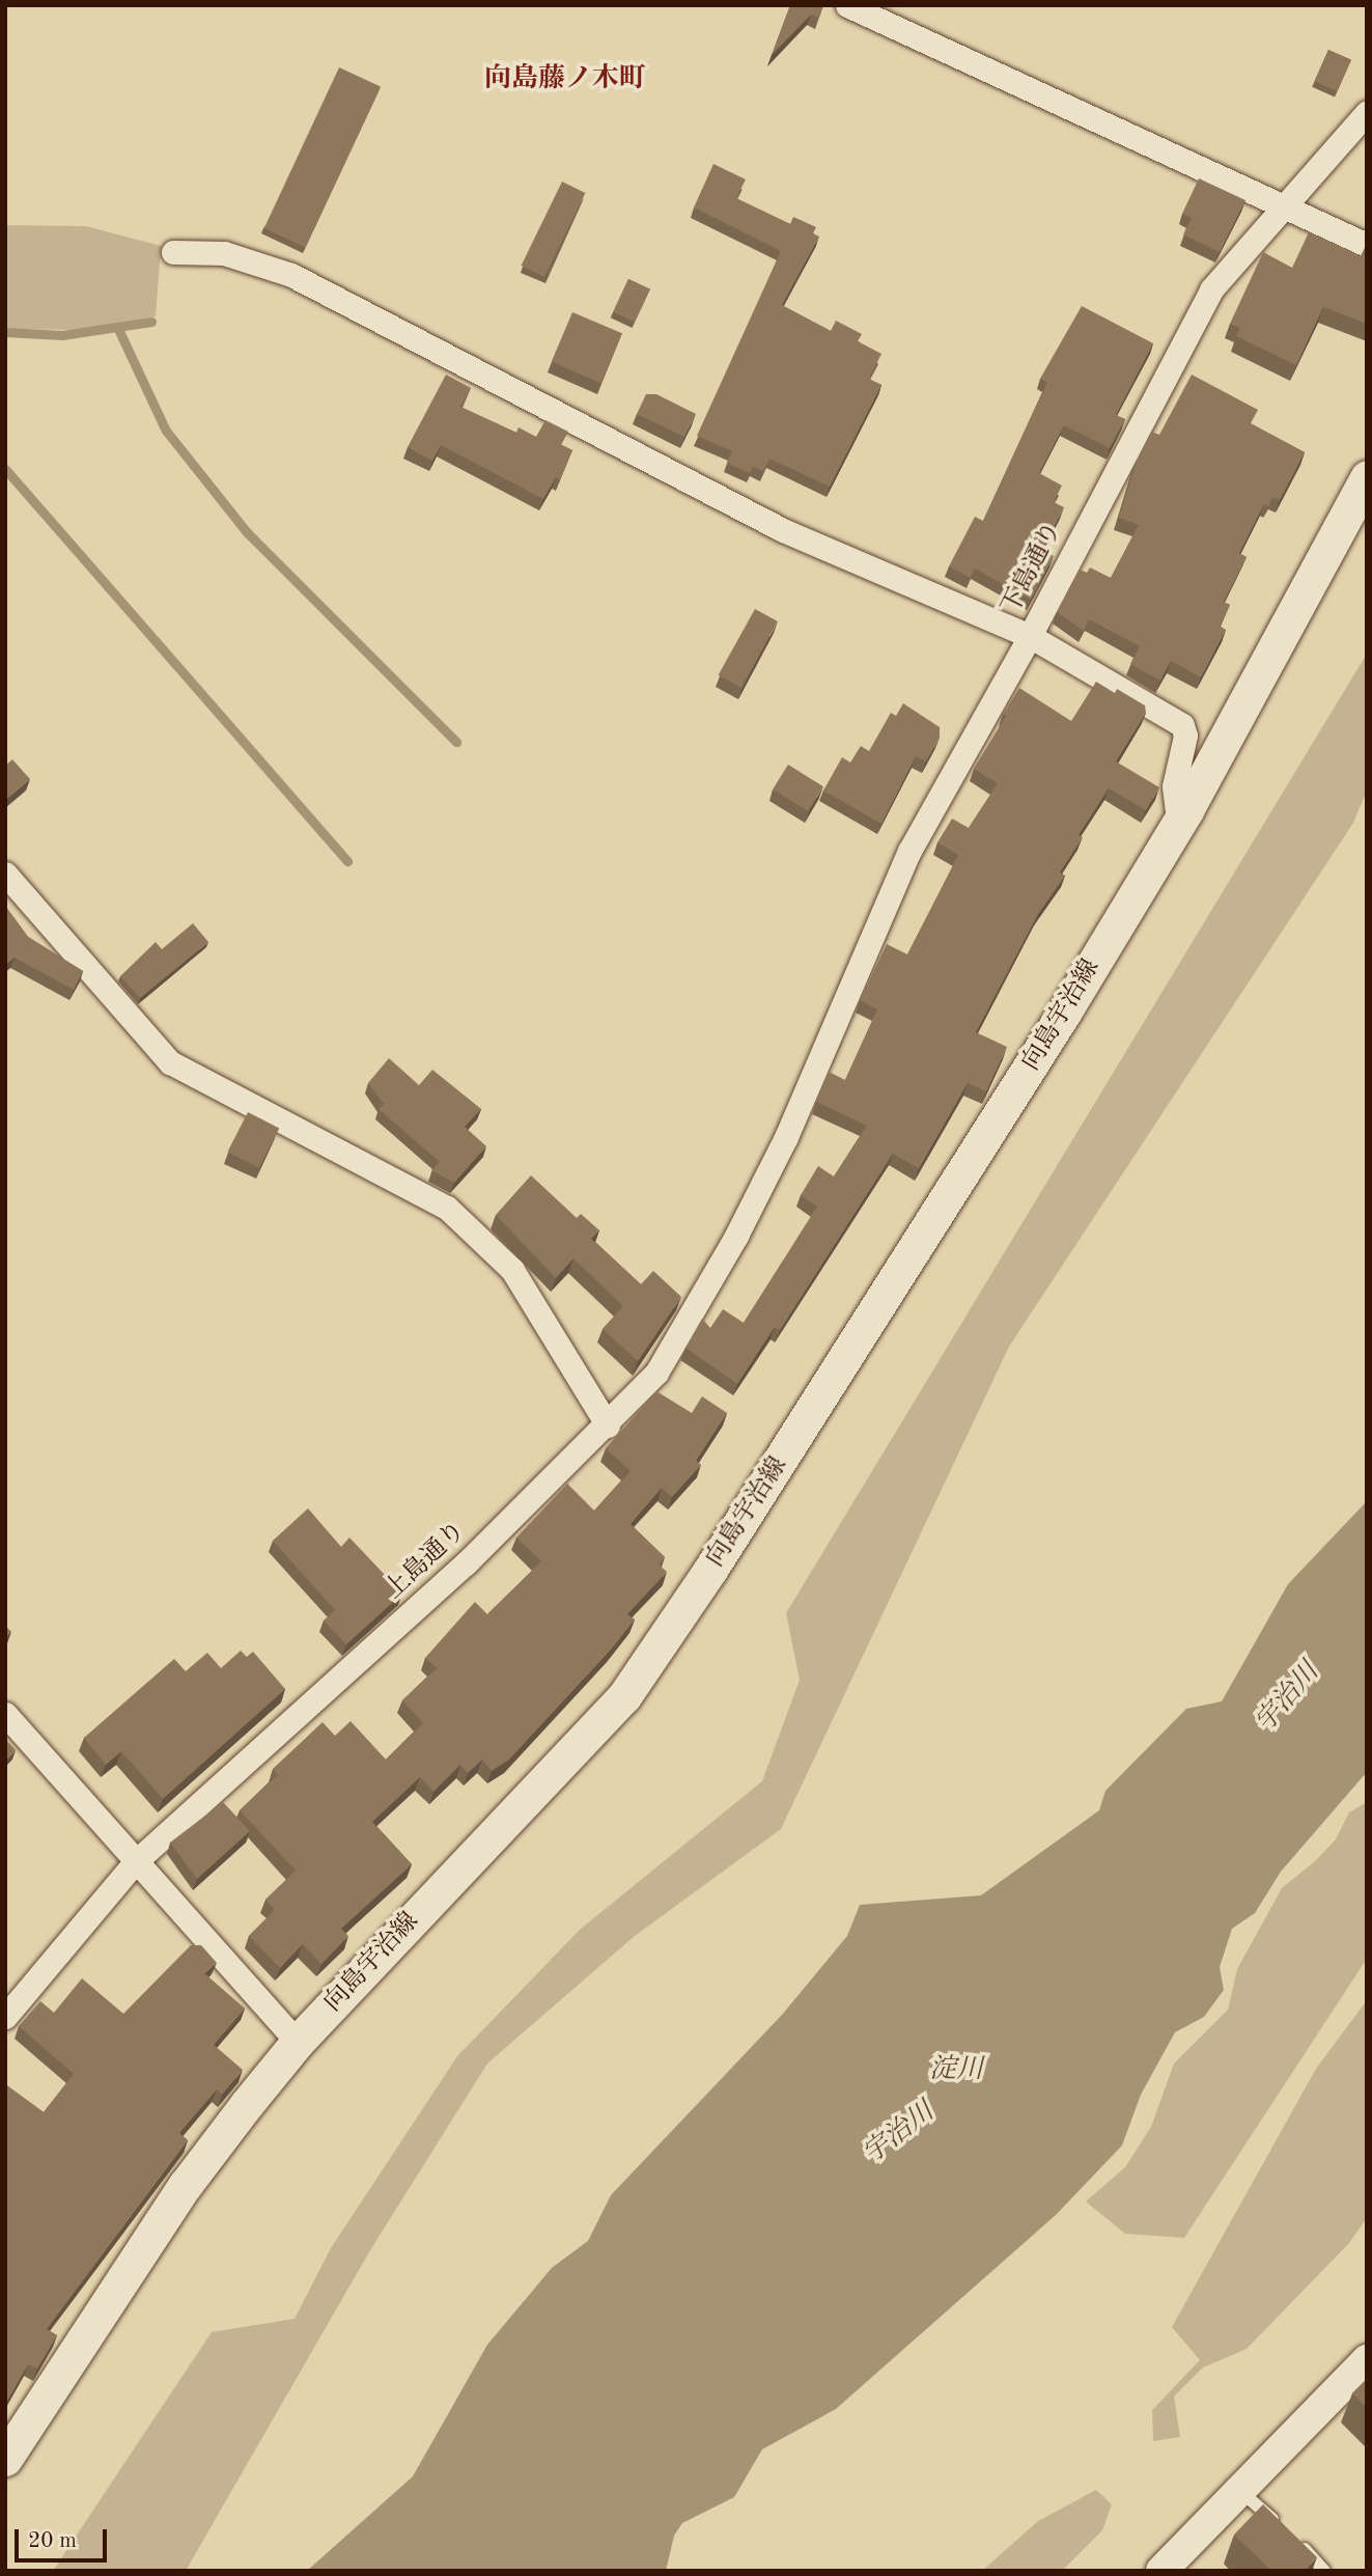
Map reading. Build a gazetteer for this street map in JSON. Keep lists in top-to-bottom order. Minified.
{"streets":{"main road":["向島宇治線"],"street":["下島通り","上島通り"]},"crossings":[["下島通り","上島通り"]],"districts":["向島藤ノ木町"],"water":["宇治川","淀川"],"scale_bar":"20 m"}
